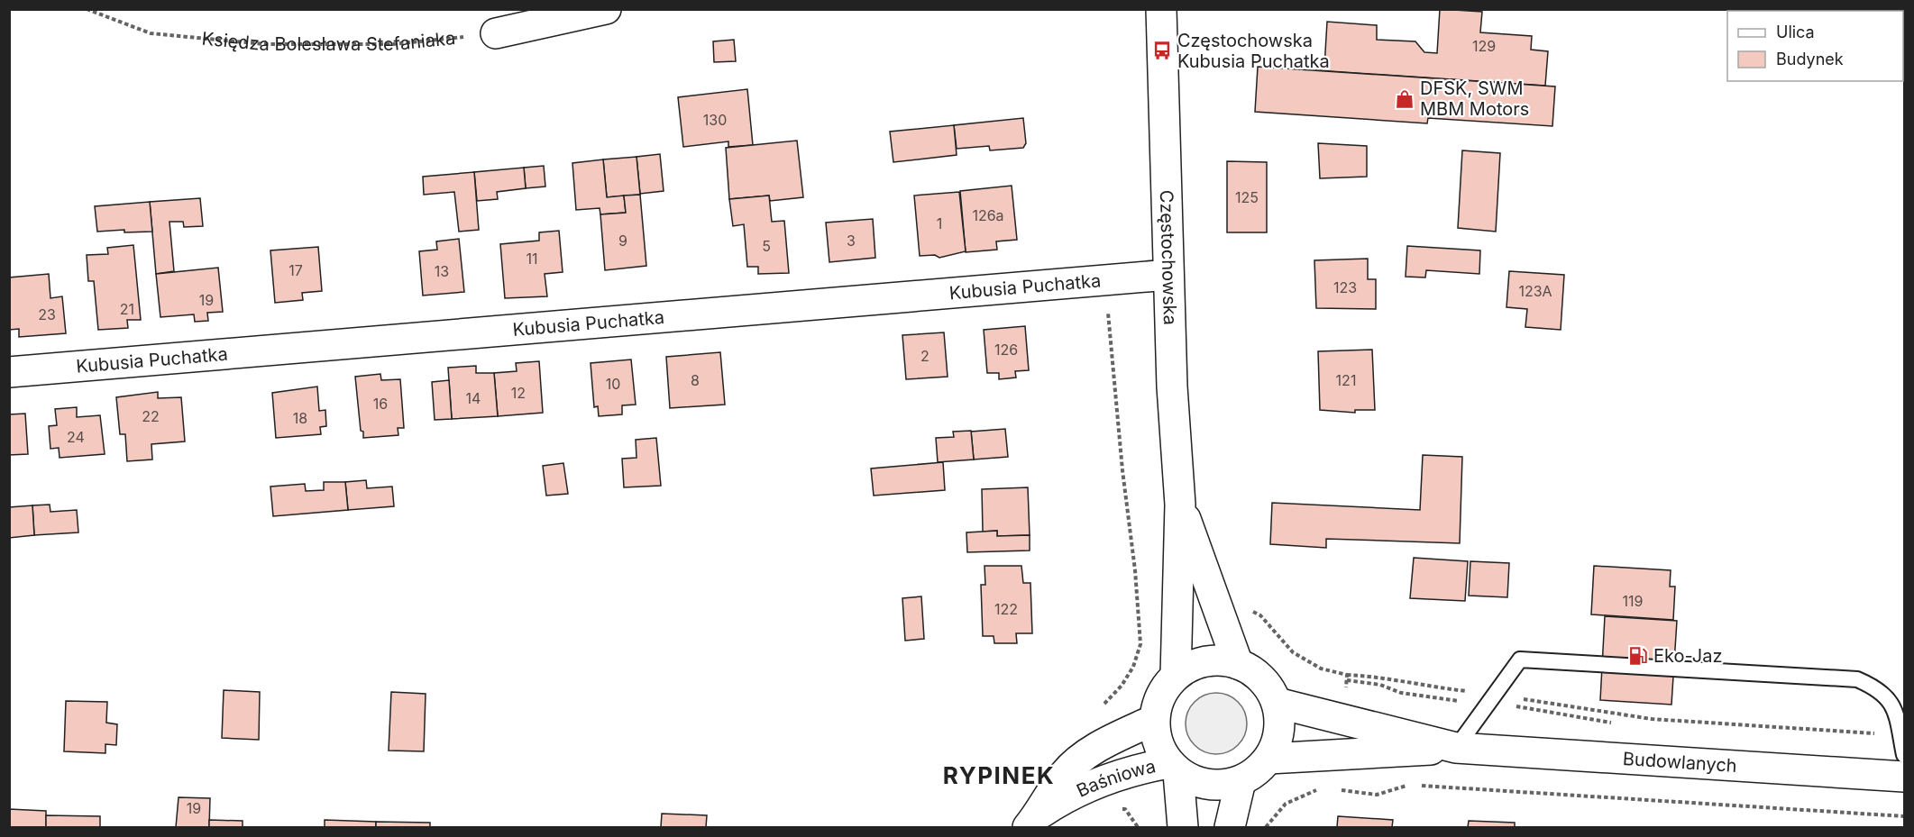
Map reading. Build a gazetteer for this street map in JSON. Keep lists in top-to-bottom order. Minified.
{"streets":{"street":["Częstochowska","Kubusia Puchatka","Budowlanych","Baśniowa"],"path":["Księdza Bolesława Stefaniaka"]},"crossings":[["Częstochowska","Kubusia Puchatka"],["Częstochowska","Budowlanych"],["Częstochowska","Baśniowa"],["Budowlanych","Baśniowa"]],"districts":["RYPINEK"],"places":{"bus stop":["Częstochowska Kubusia Puchatka"],"shop":["DFSK, SWM MBM Motors"],"fuel station":["Eko-Jaz"]},"house_numbers":["129","130","125","126a","1","9","3","5","11","17","13","123","123A","19","21","23","126","2","8","121","10","12","14","16","22","18","24","119","122","19"],"legend":["Ulica","Budynek"]}
